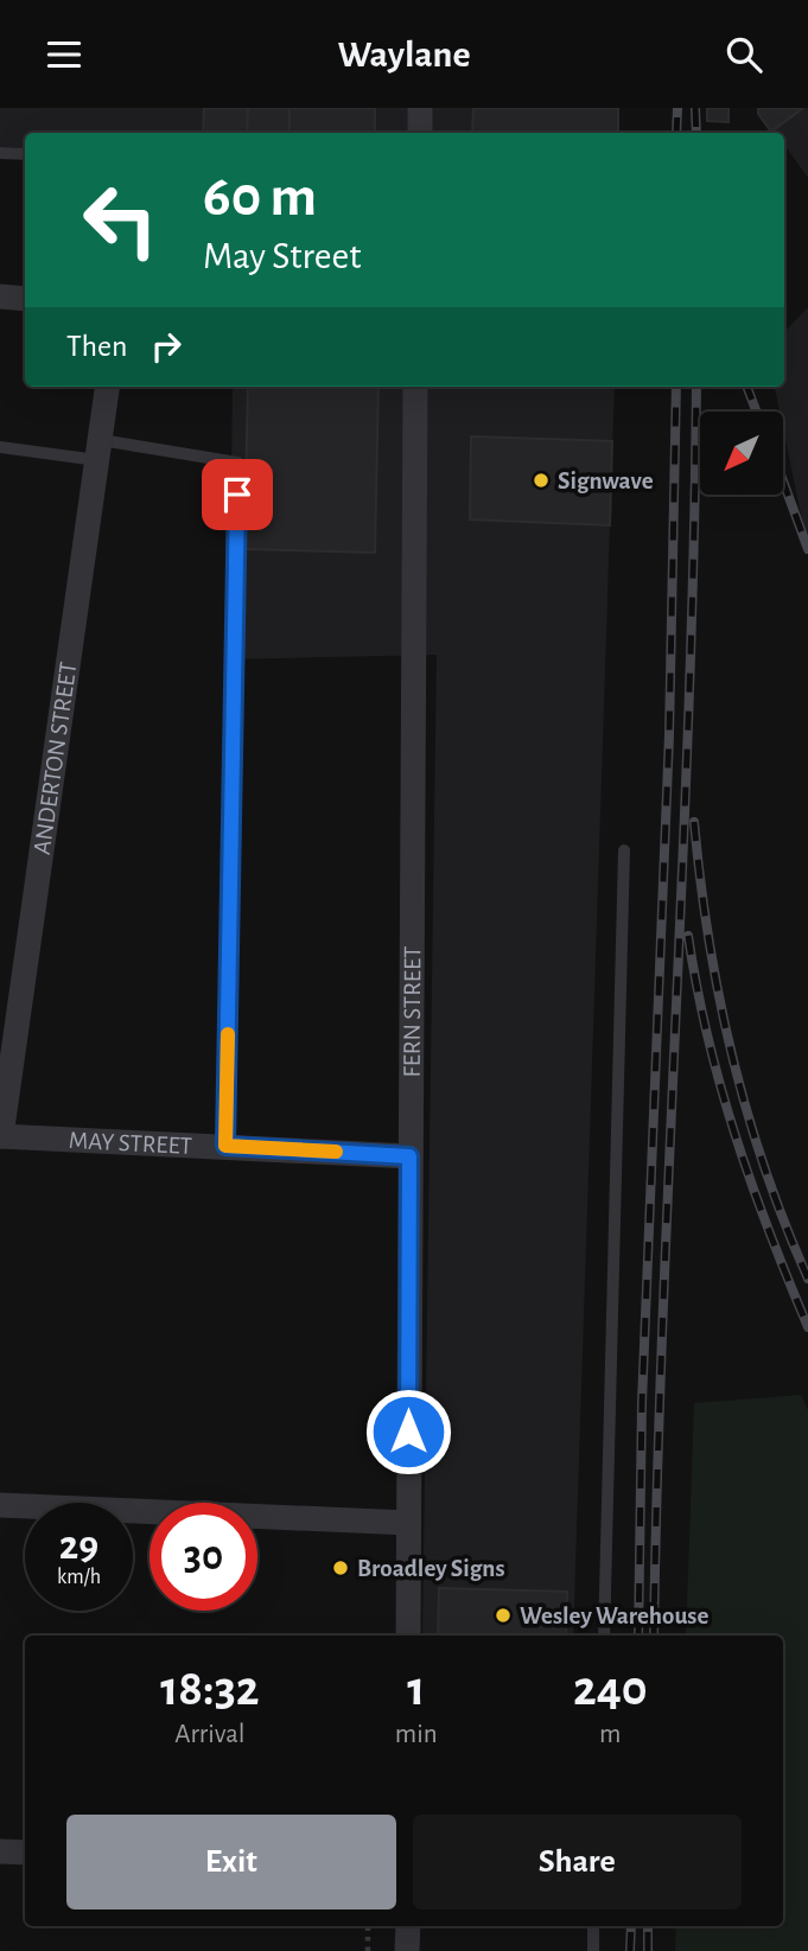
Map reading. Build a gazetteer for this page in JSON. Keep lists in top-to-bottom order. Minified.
{"streets":{"street":["ANDERTON STREET","FERN STREET","MAY STREET"]},"crossings":[["ANDERTON STREET","MAY STREET"],["FERN STREET","MAY STREET"]],"places":["Signwave","Broadley Signs","Wesley Warehouse"],"north":"bottom left","page":{"header":"Waylane","turn":["60 m","May Street"],"then":"Then","speed":"29 km/h","limit":"30","eta":["18:32","Arrival","1","min","240","m"],"buttons":["Exit","Share"]}}
